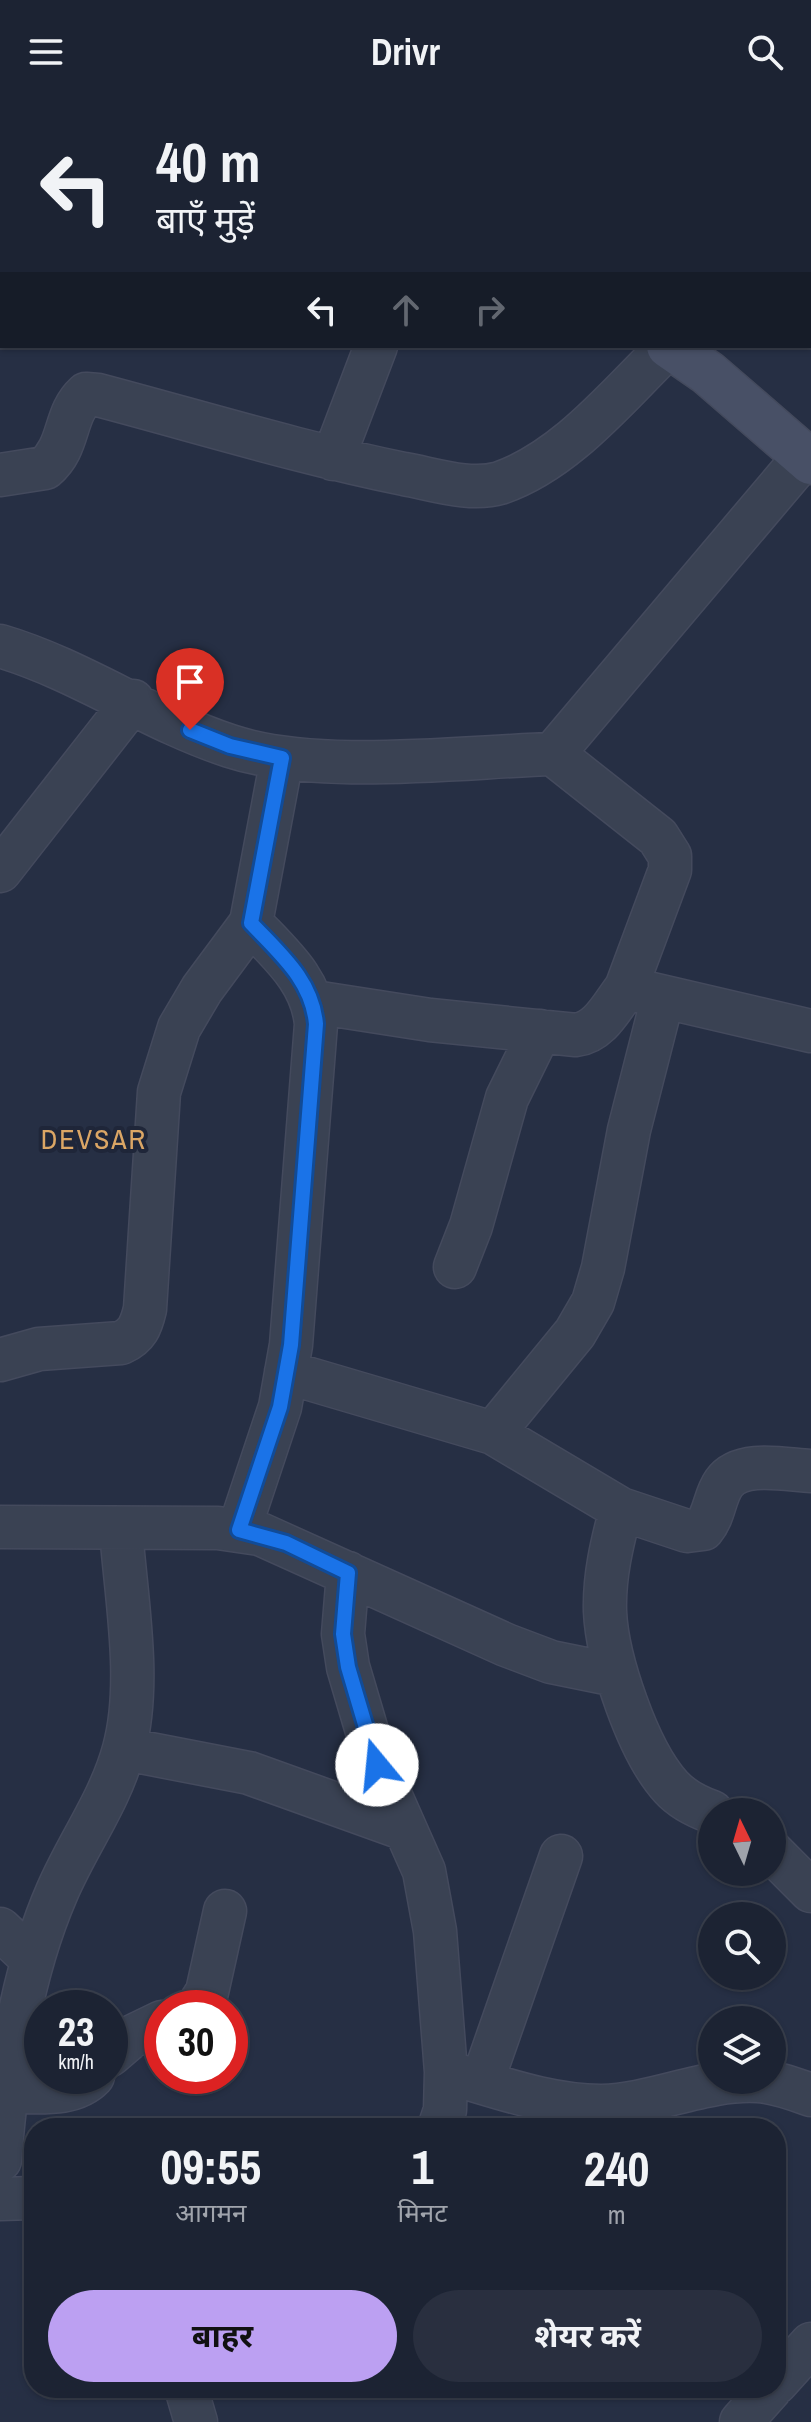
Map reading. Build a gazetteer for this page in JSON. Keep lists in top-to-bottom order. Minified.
{"districts":["DEVSAR"],"north":"top","page":{"header":"Drivr","turn":["40 m","बाएँ मुड़ें"],"speed":"23 km/h","limit":"30","eta":["09:55","आगमन","1","मिनट","240","m"],"buttons":["बाहर","शेयर करें"]}}
